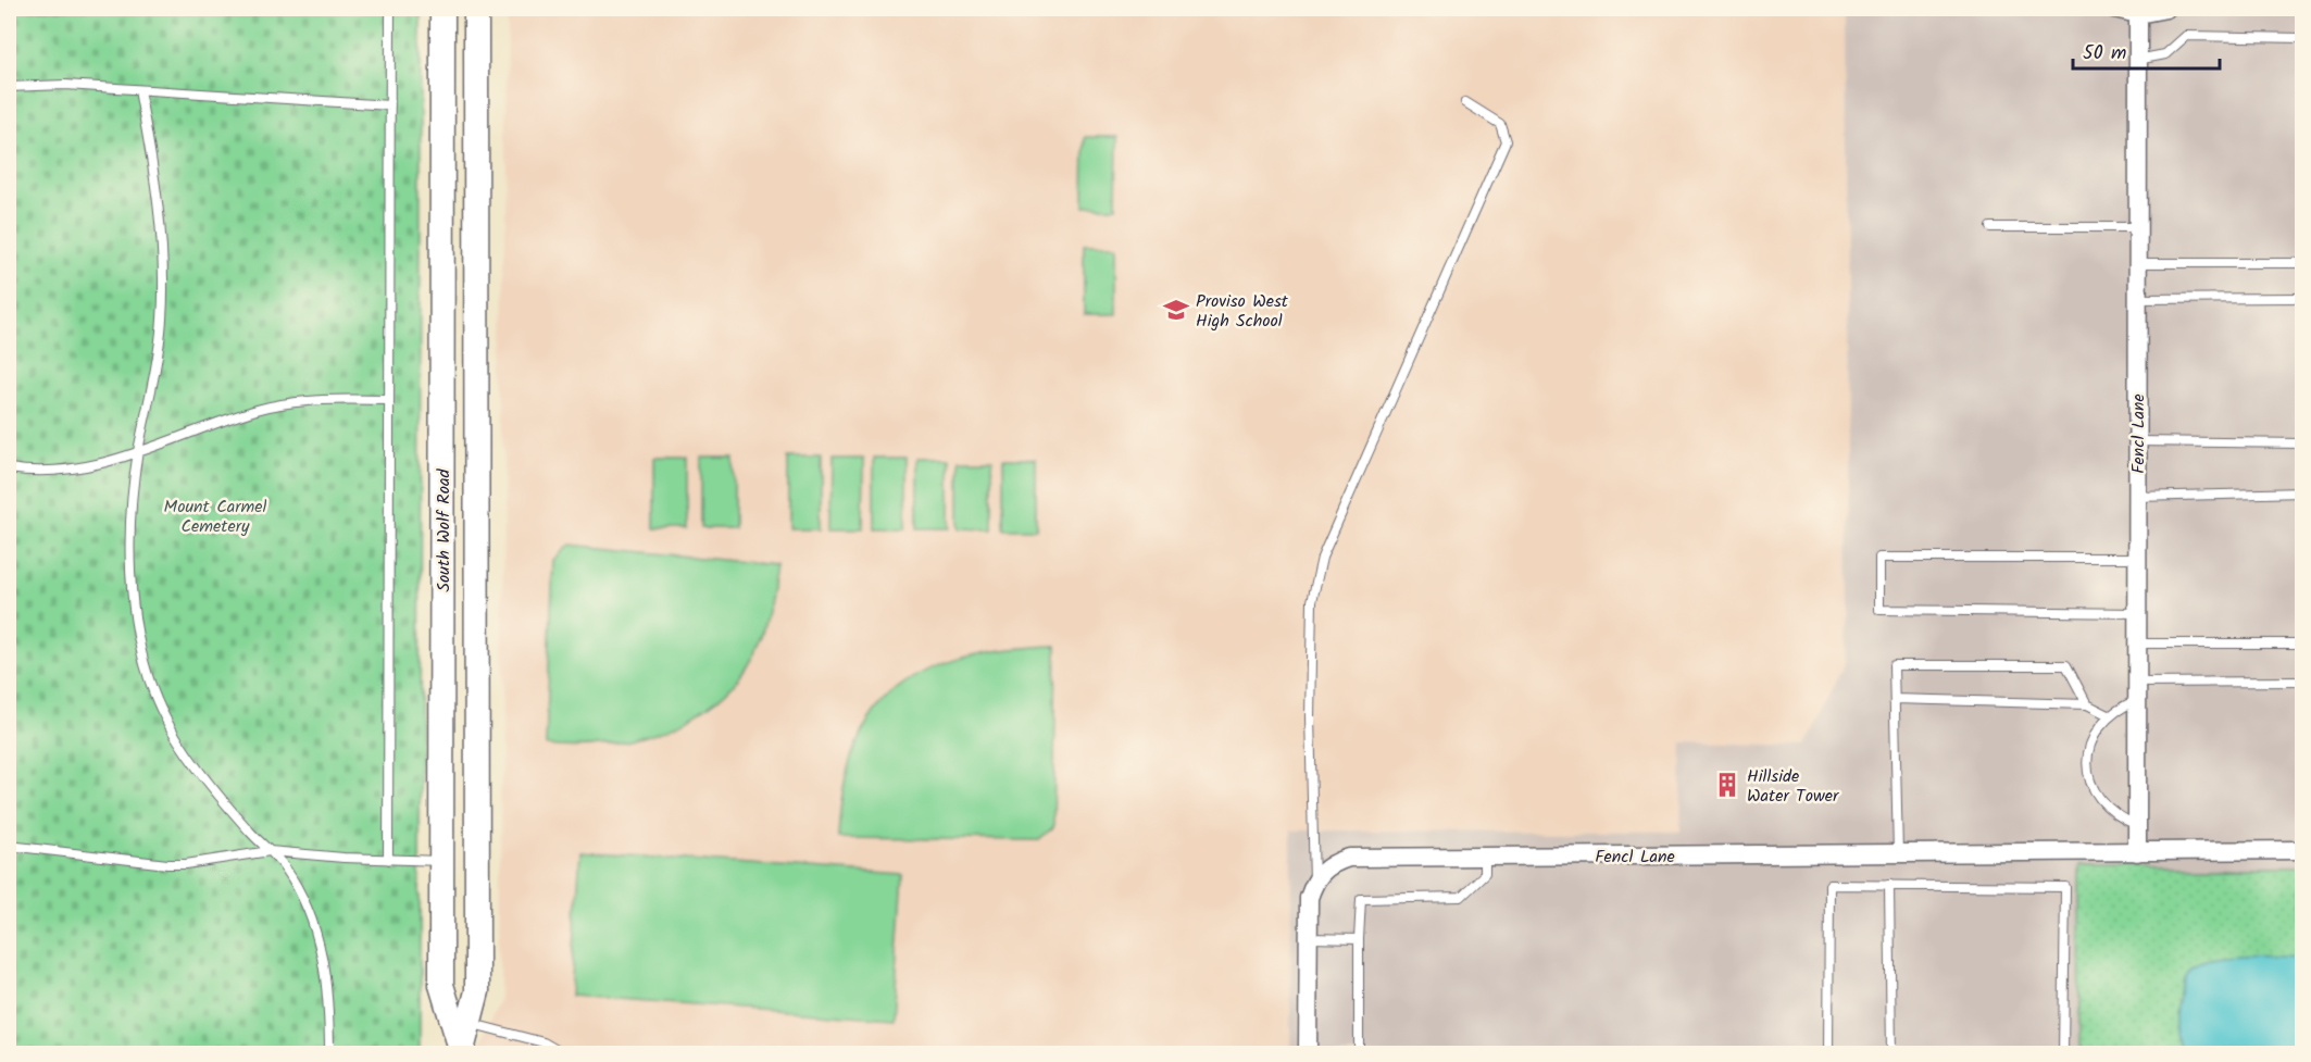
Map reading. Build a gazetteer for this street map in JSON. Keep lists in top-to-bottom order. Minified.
{"streets":{"main road":["South Wolf Road"],"street":["Fencl Lane"]},"parks":["Mount Carmel Cemetery"],"places":{"school or university":["Proviso West High School"],"building":["Hillside Water Tower"]},"scale_bar":"50 m"}
